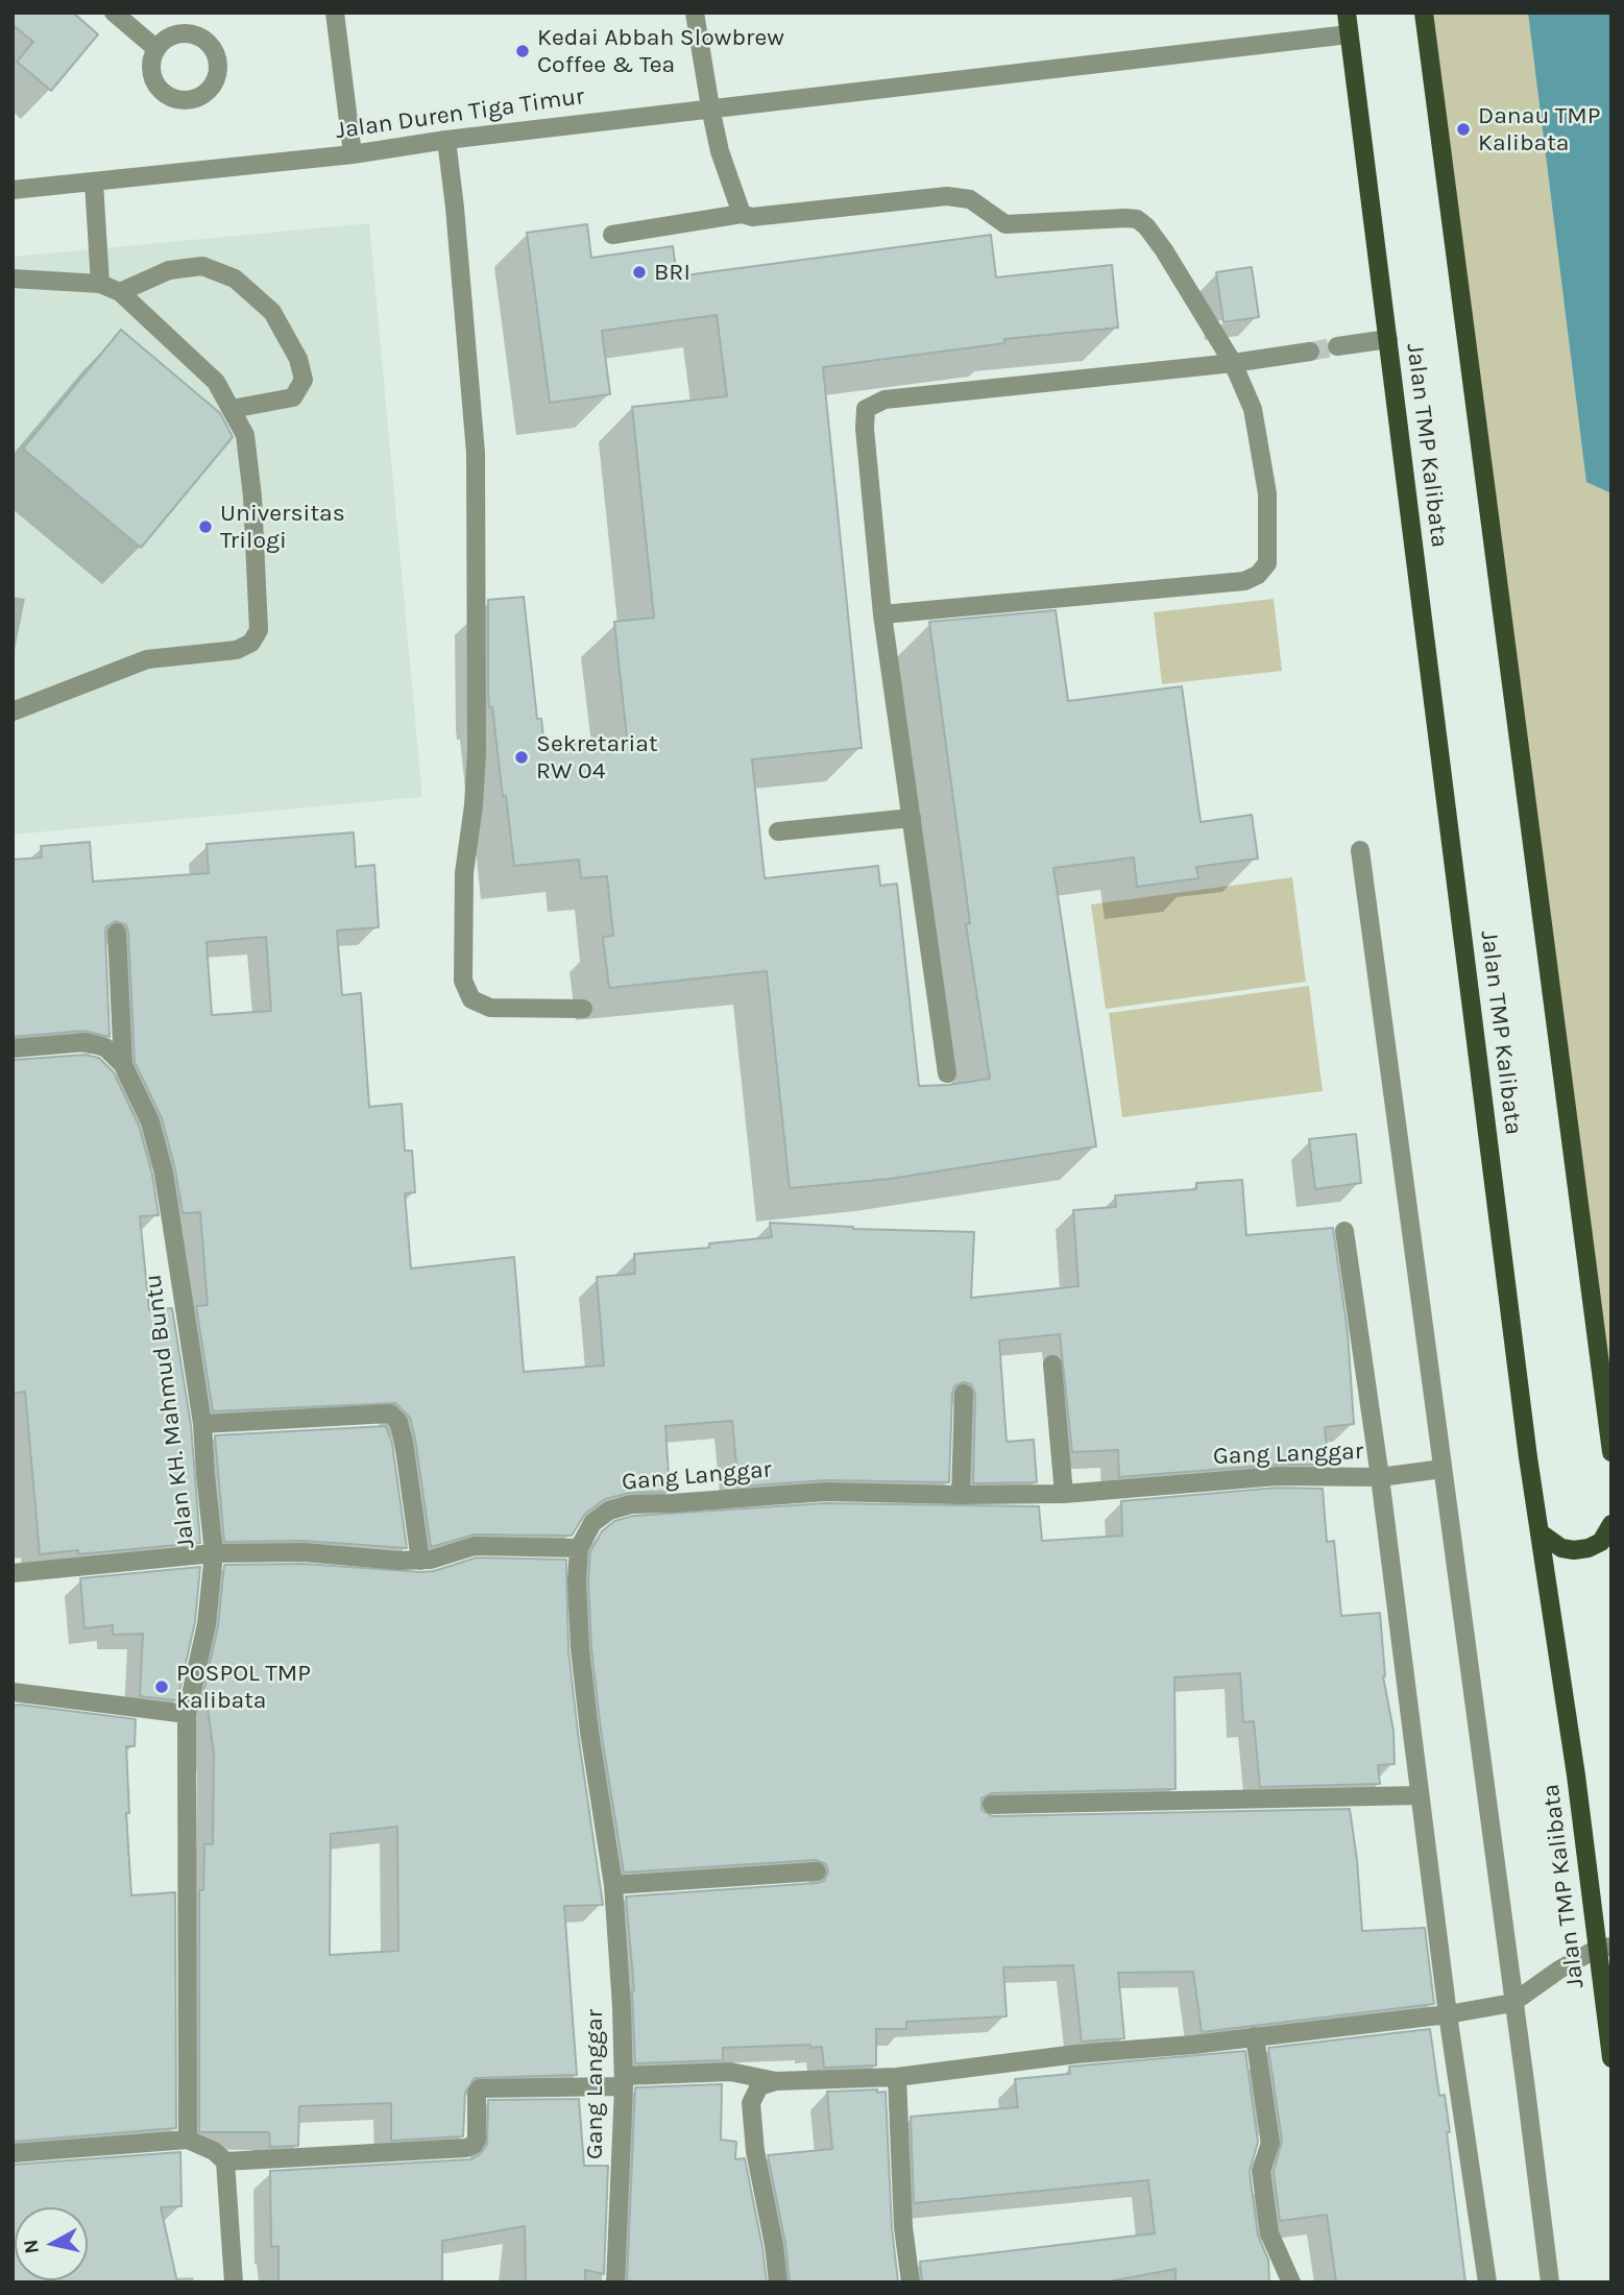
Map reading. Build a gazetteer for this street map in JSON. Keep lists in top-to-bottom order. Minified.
{"streets":{"main road":["Jalan TMP Kalibata"],"street":["Jalan Duren Tiga Timur","Jalan KH. Mahmud Buntu","Gang Langgar"]},"crossings":[["Jalan Duren Tiga Timur","Jalan TMP Kalibata"]],"places":["Kedai Abbah Slowbrew Coffee & Tea","Danau TMP Kalibata","BRI","Universitas Trilogi","Sekretariat RW 04","POSPOL TMP kalibata"],"north":"left"}
